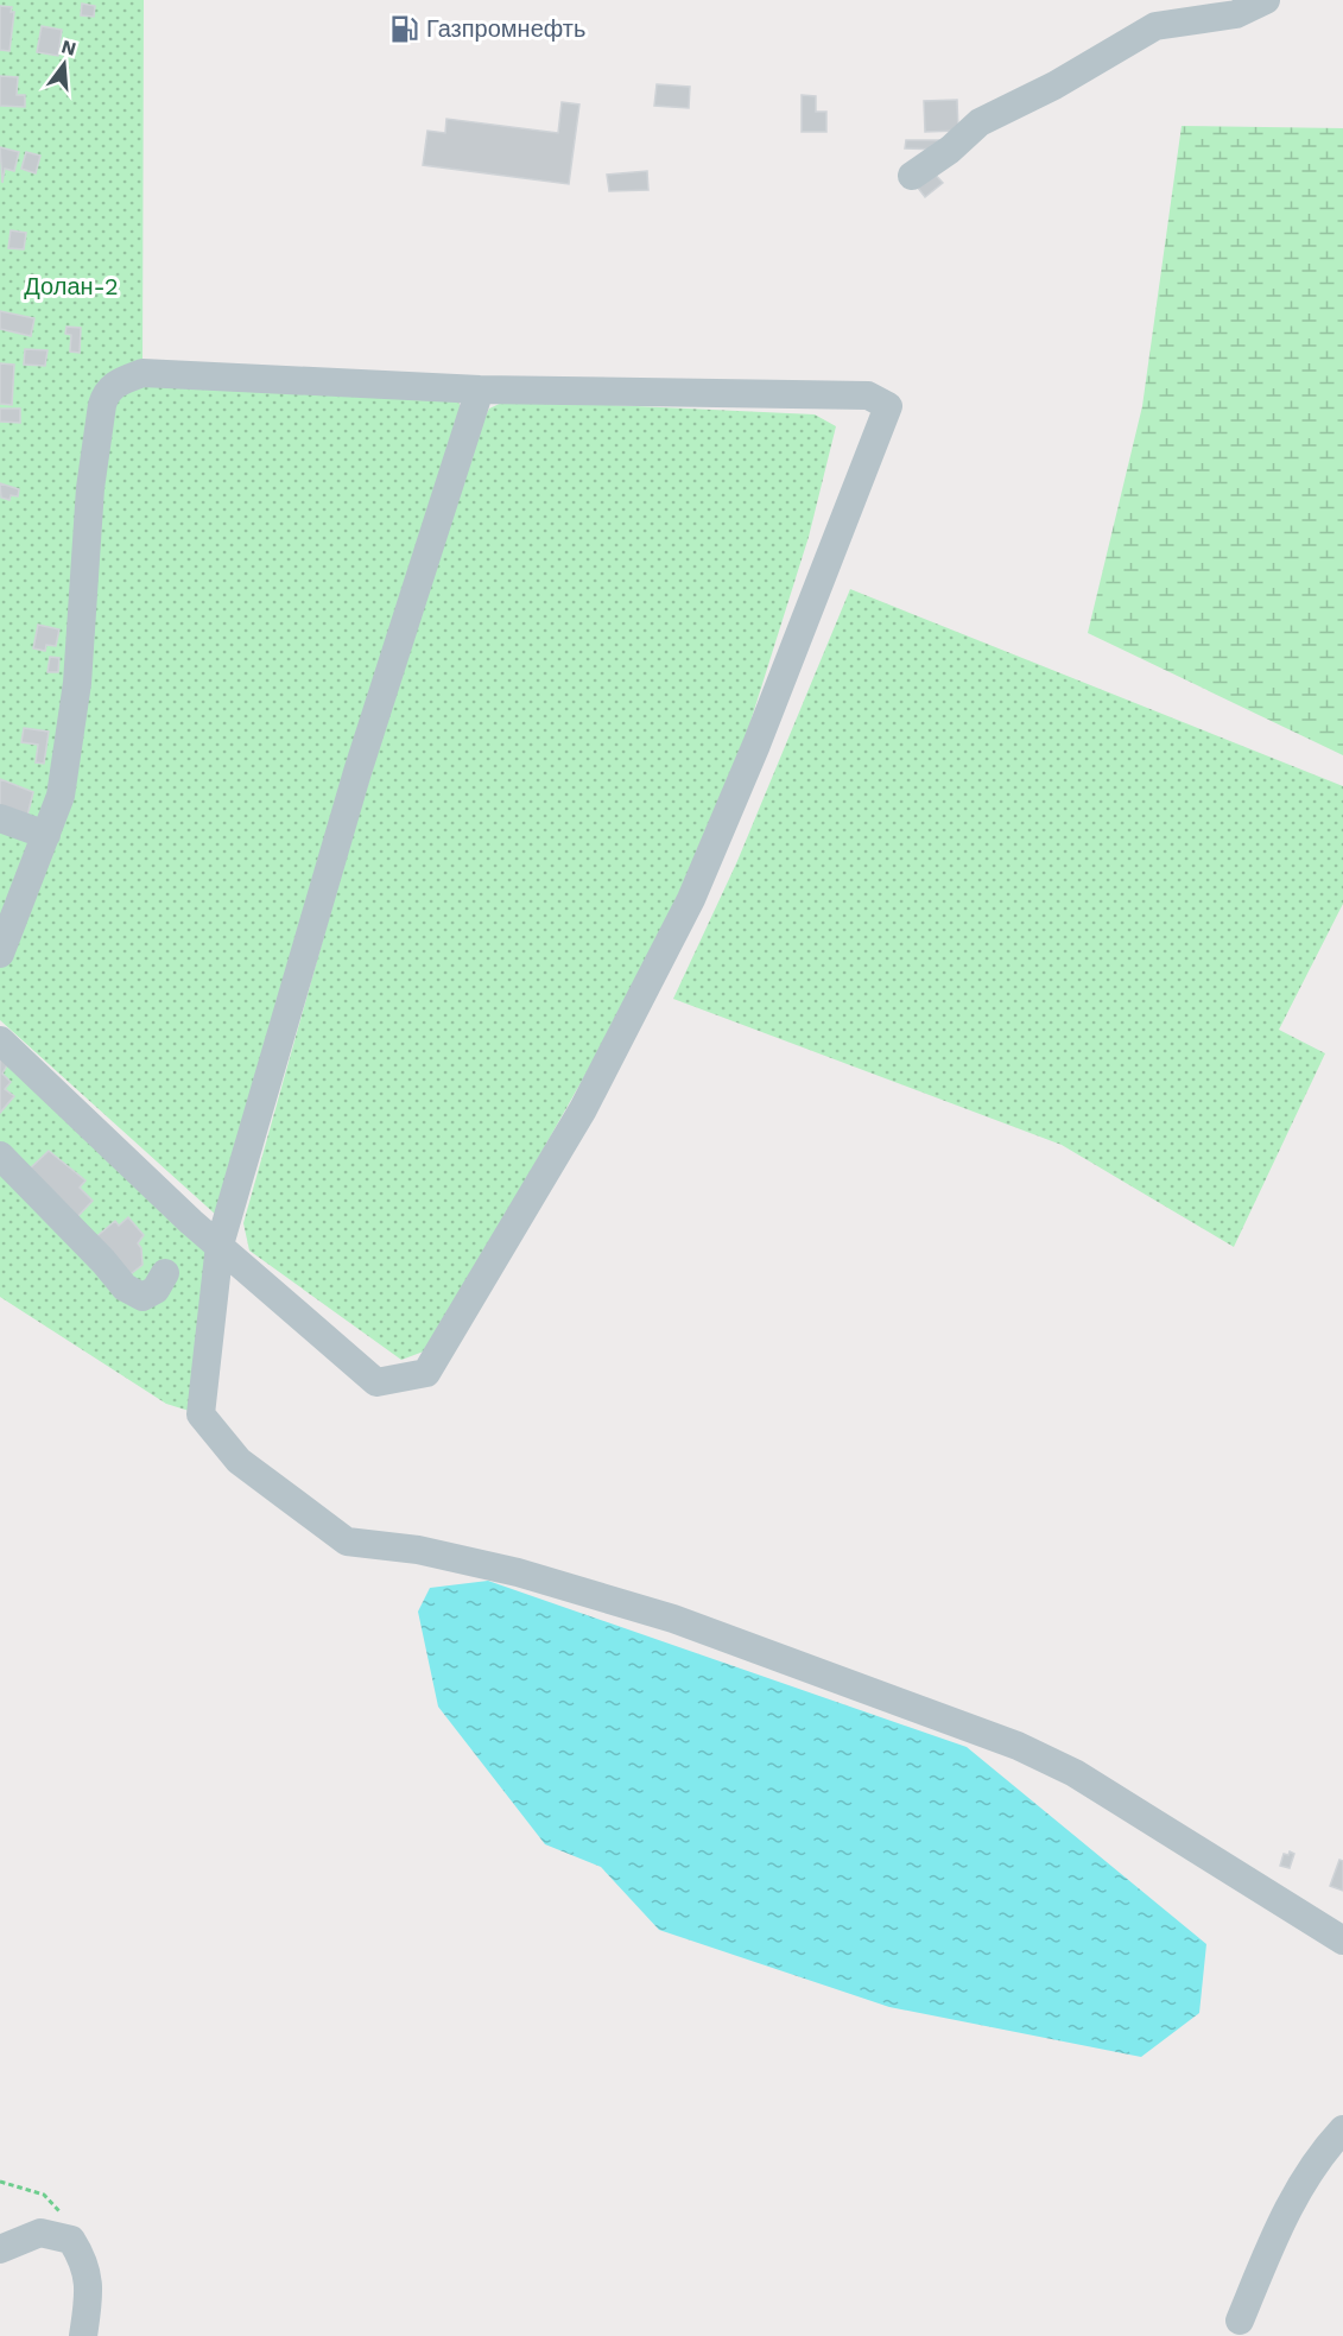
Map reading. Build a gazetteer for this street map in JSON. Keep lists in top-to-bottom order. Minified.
{"parks":["Долан-2"],"places":{"fuel station":["Газпромнефть"]},"north":"top"}
